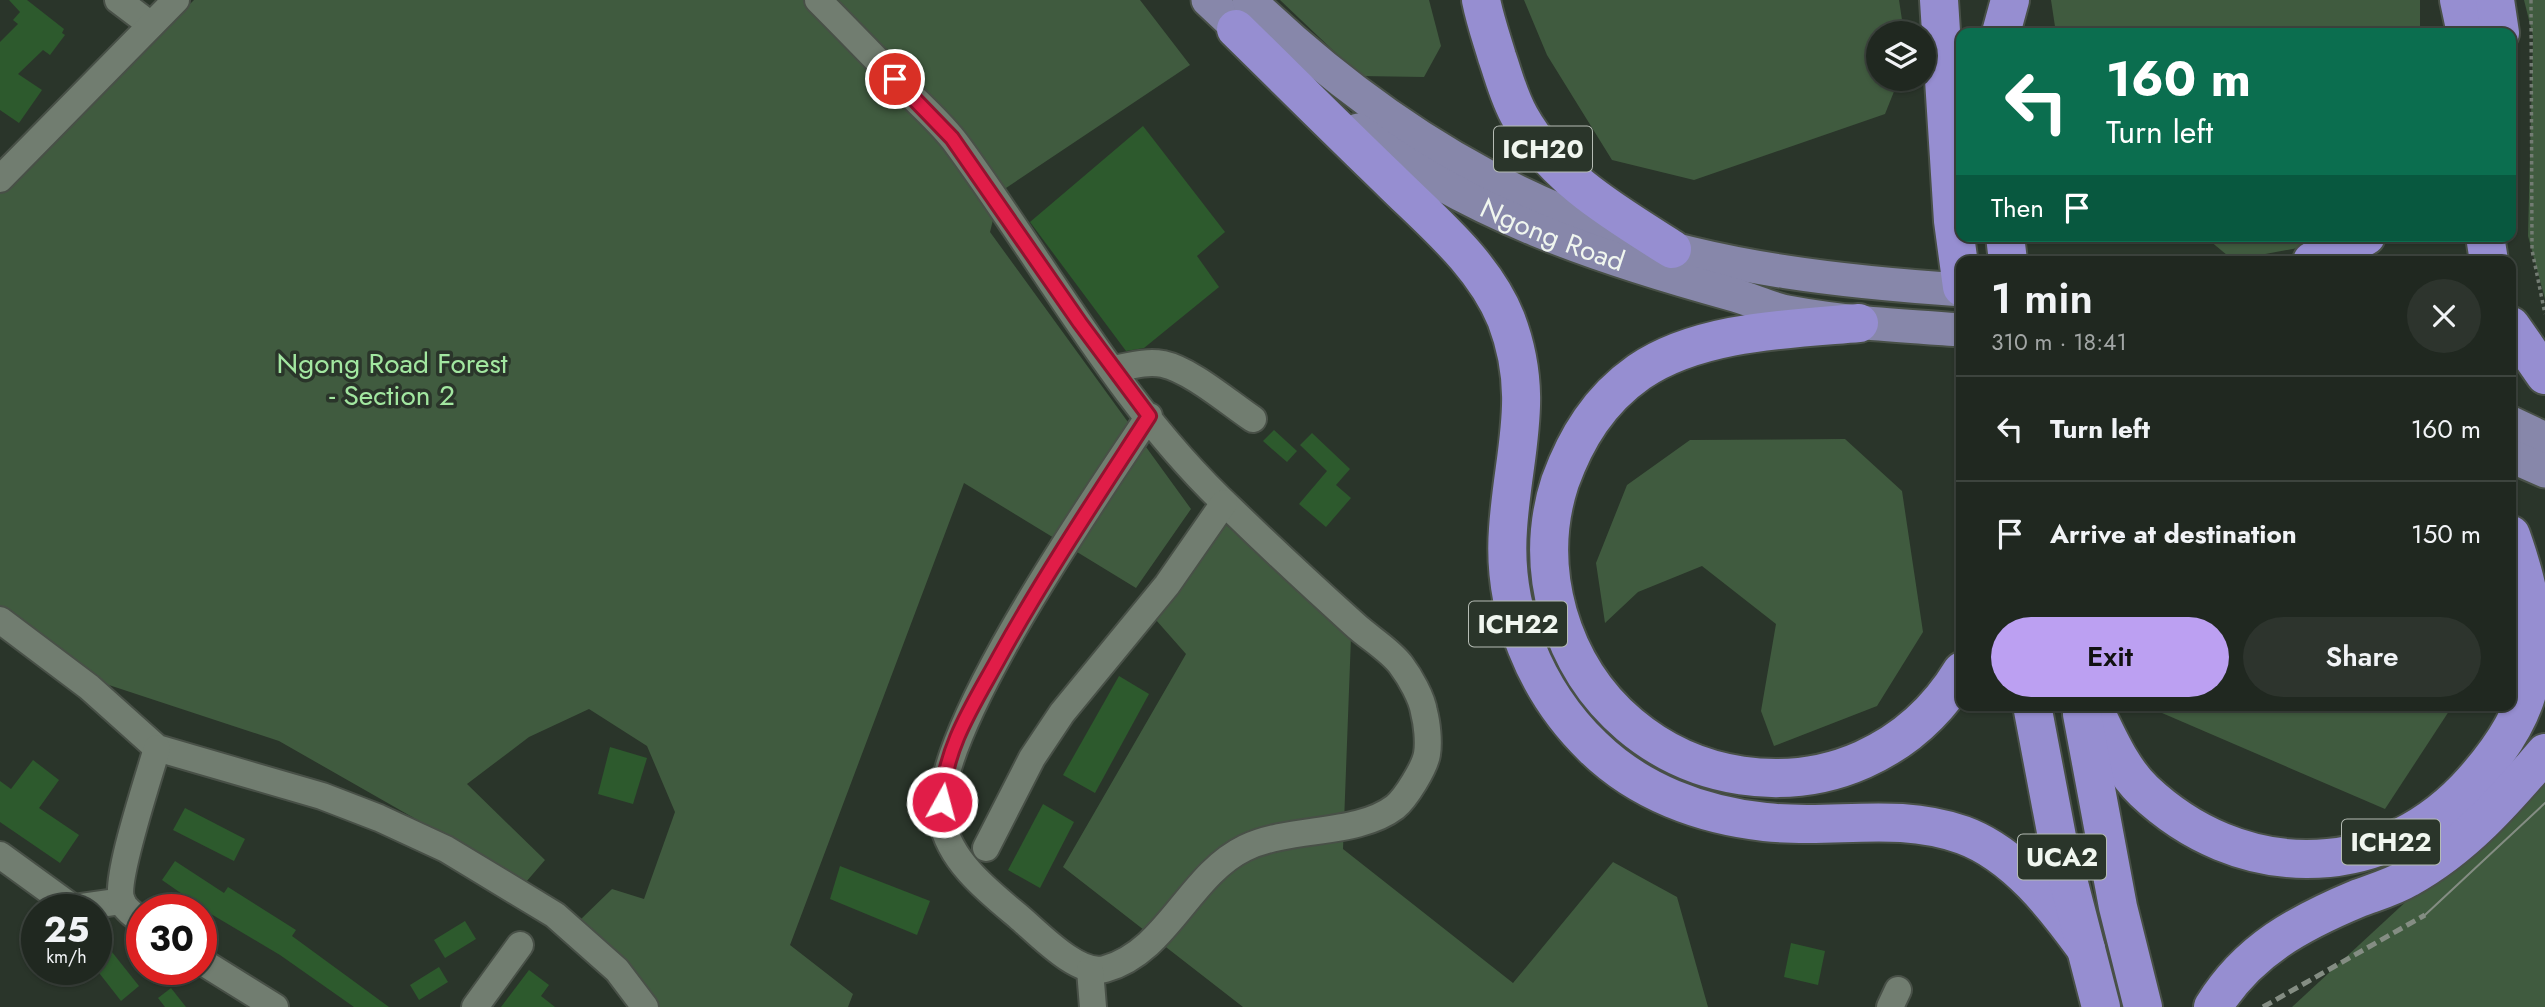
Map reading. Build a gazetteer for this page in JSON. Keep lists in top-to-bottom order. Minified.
{"streets":{"highway":["ICH20","ICH22","UCA2"],"main road":["Ngong Road"]},"crossings":[["ICH20","Ngong Road"],["Ngong Road","ICH22"],["ICH22","UCA2"]],"parks":["Ngong Road Forest - Section 2"],"page":{"turn":["160 m","Turn left"],"then":"Then","heading":["1 min","310 m · 18:41"],"list":[{"name":"Turn left","value":"160 m"},{"name":"Arrive at destination","value":"150 m"}],"buttons":["Exit","Share"],"speed":"25 km/h","limit":"30"}}
